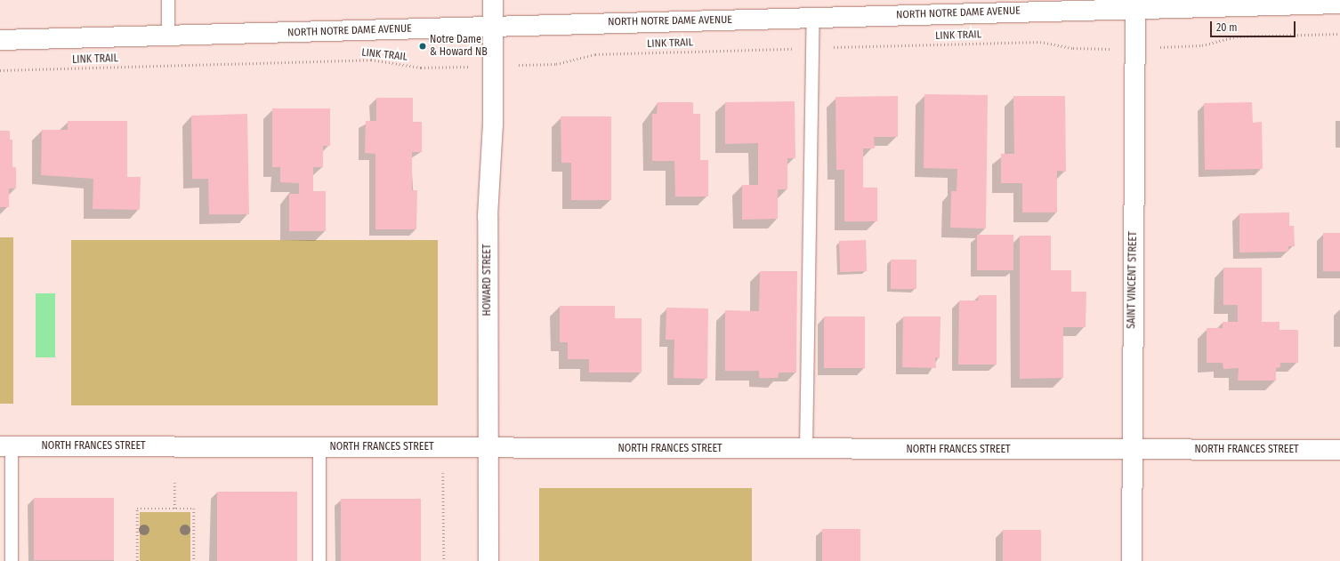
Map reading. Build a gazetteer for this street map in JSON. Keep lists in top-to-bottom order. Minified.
{"streets":{"street":["NORTH NOTRE DAME AVENUE","HOWARD STREET","SAINT VINCENT STREET","NORTH FRANCES STREET"],"path":["LINK TRAIL"]},"crossings":[["NORTH NOTRE DAME AVENUE","HOWARD STREET"],["NORTH NOTRE DAME AVENUE","SAINT VINCENT STREET"],["LINK TRAIL","HOWARD STREET"],["LINK TRAIL","SAINT VINCENT STREET"],["HOWARD STREET","NORTH FRANCES STREET"],["SAINT VINCENT STREET","NORTH FRANCES STREET"]],"places":["Notre Dame & Howard NB"],"scale_bar":"20 m"}
